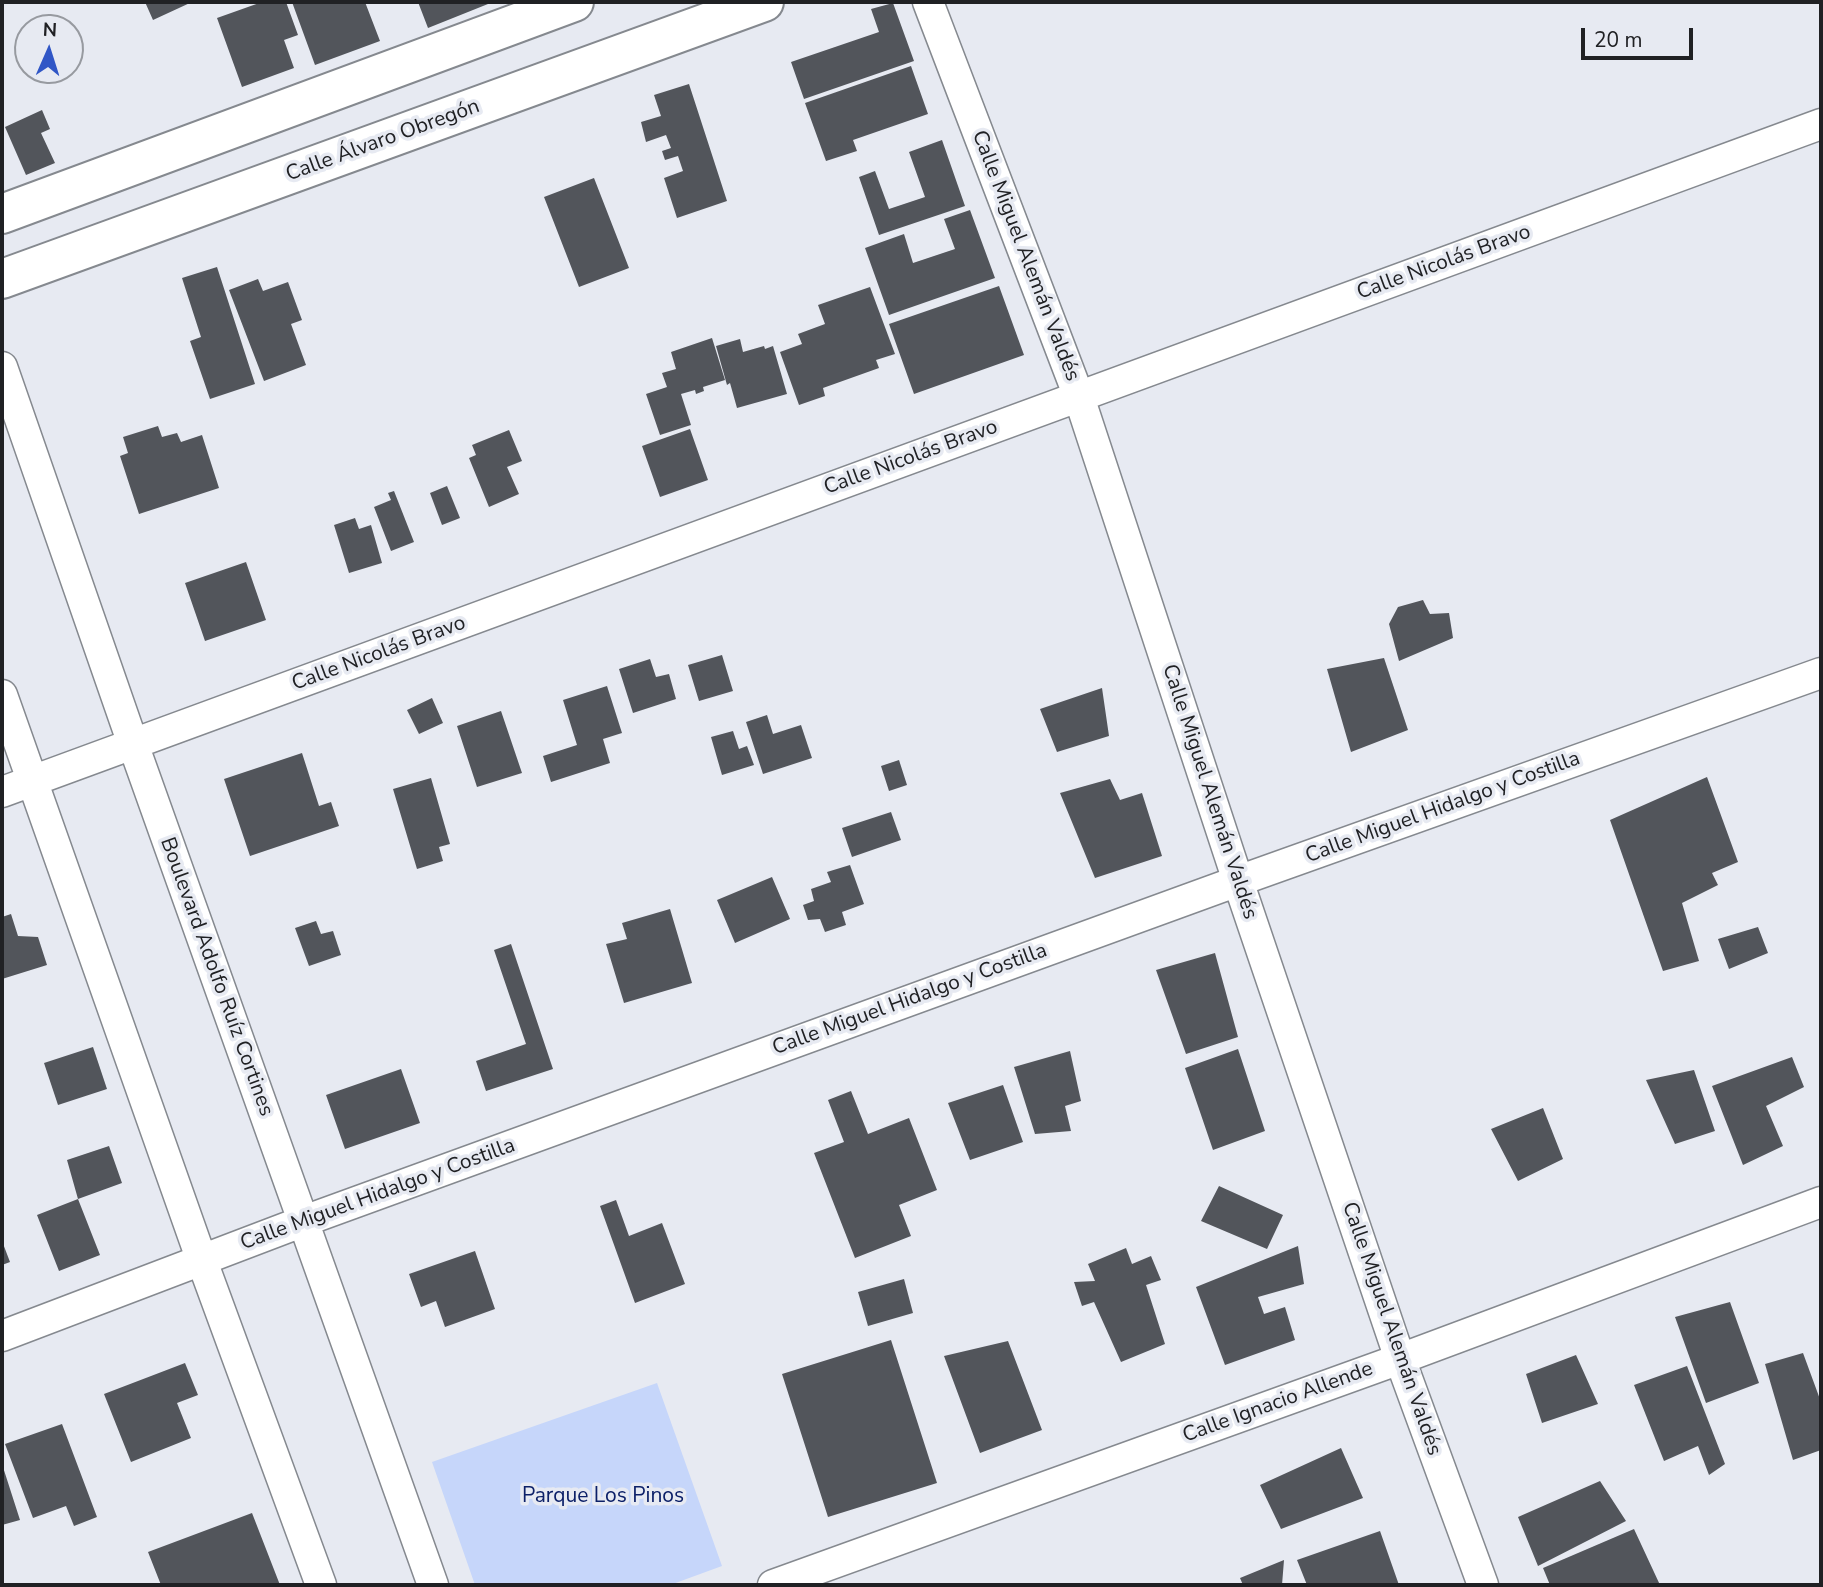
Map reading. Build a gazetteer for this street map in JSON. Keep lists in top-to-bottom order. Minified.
{"streets":{"street":["Calle Álvaro Obregón","Calle Miguel Alemán Valdés","Calle Nicolás Bravo","Calle Miguel Hidalgo y Costilla","Boulevard Adolfo Ruíz Cortines","Calle Ignacio Allende"]},"crossings":[["Calle Miguel Alemán Valdés","Calle Nicolás Bravo"],["Calle Miguel Alemán Valdés","Calle Miguel Hidalgo y Costilla"],["Calle Miguel Alemán Valdés","Calle Ignacio Allende"],["Calle Nicolás Bravo","Boulevard Adolfo Ruíz Cortines"],["Calle Miguel Hidalgo y Costilla","Boulevard Adolfo Ruíz Cortines"]],"parks":["Parque Los Pinos"],"scale_bar":"20 m","north":"top"}
